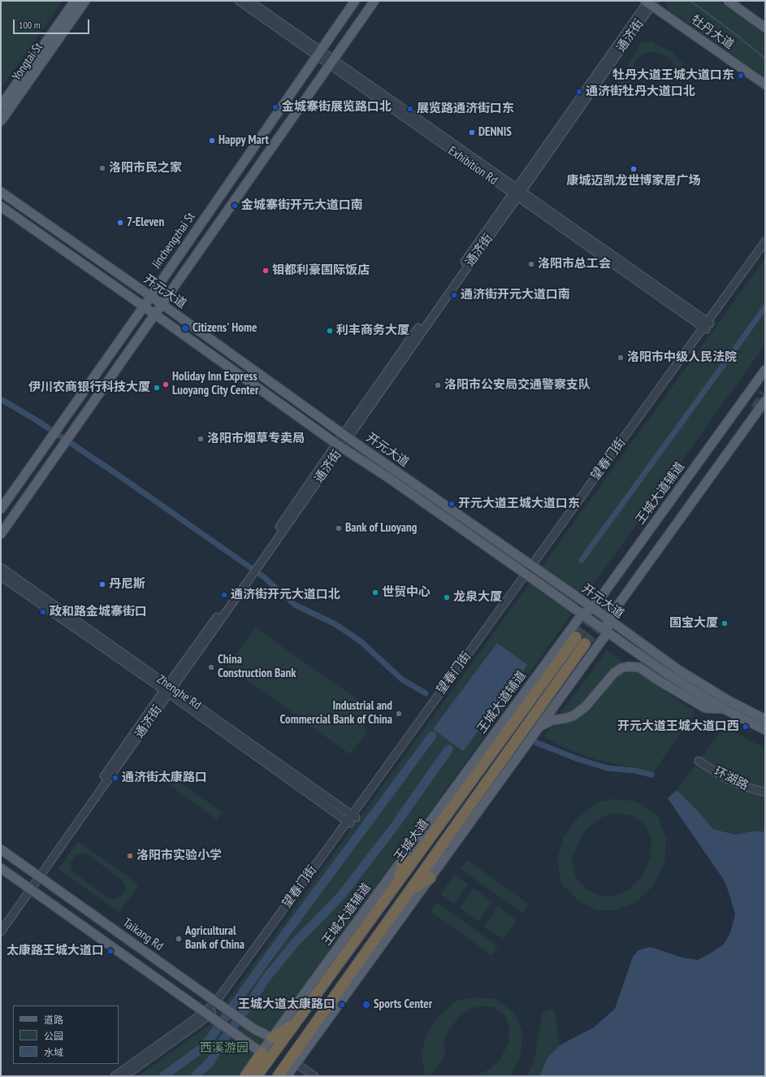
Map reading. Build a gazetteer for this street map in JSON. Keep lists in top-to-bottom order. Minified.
{"streets":{"highway":["王城大道"],"main road":["牡丹大道","Yongtai St","Jinchengzhai St","开元大道","王城大道辅道","Taikang Rd"],"street":["通济街","Exhibition Rd","望春门街","Zhenghe Rd","环湖路"]},"crossings":[["牡丹大道","通济街"],["通济街","Exhibition Rd"],["通济街","开元大道"],["通济街","Zhenghe Rd"],["通济街","Taikang Rd"],["Exhibition Rd","Jinchengzhai St"],["Exhibition Rd","望春门街"],["Jinchengzhai St","开元大道"],["开元大道","望春门街"],["开元大道","王城大道辅道"],["望春门街","Zhenghe Rd"],["望春门街","Taikang Rd"],["王城大道辅道","王城大道"],["王城大道辅道","Taikang Rd"]],"parks":["西溪游园"],"places":["牡丹大道王城大道口东","通济街牡丹大道口北","金城寨街展览路口北","展览路通济街口东","DENNIS","Happy Mart","洛阳市民之家","康城迈凯龙世博家居广场","金城寨街开元大道口南","7-Eleven","洛阳市总工会","钼都利豪国际饭店","通济街开元大道口南","Citizens' Home","利丰商务大厦","洛阳市中级人民法院","Holiday Inn Express Luoyang City Center","洛阳市公安局交通警察支队","伊川农商银行科技大厦","洛阳市烟草专卖局","开元大道王城大道口东","Bank of Luoyang","丹尼斯","世贸中心","通济街开元大道口北","龙泉大厦","政和路金城寨街口","国宝大厦","China Construction Bank","Industrial and Commercial Bank of China","开元大道王城大道口西","通济街太康路口","洛阳市实验小学","Agricultural Bank of China","太康路王城大道口","王城大道太康路口","Sports Center"],"legend":["道路","公园","水域"],"scale_bar":"100 m"}
